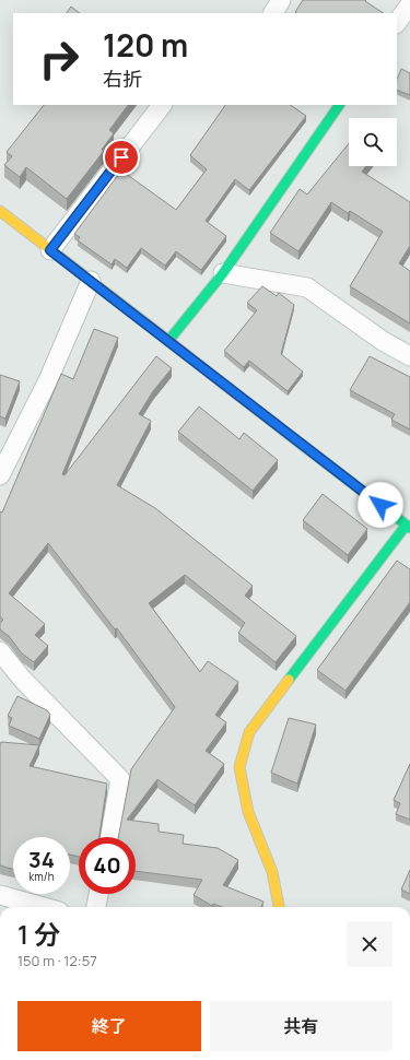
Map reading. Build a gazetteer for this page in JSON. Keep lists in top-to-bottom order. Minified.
{"page":{"turn":["120 m","右折"],"speed":"34 km/h","limit":"40","heading":["1 分","150 m · 12:57"],"buttons":["終了","共有"]}}
